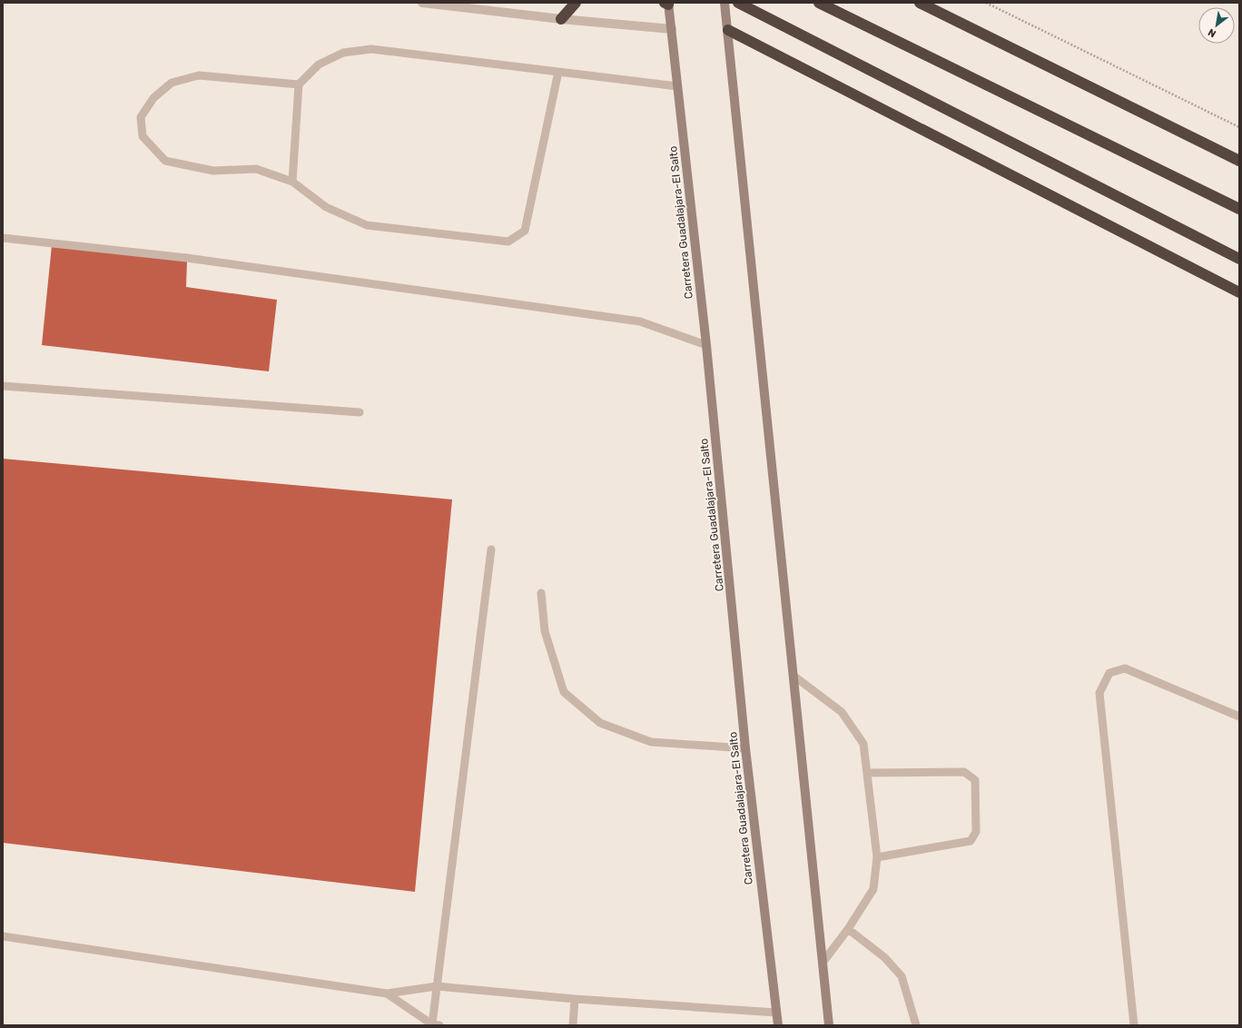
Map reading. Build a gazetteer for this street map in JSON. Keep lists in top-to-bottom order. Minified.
{"streets":{"main road":["Carretera Guadalajara-El Salto"]},"north":"bottom left"}
